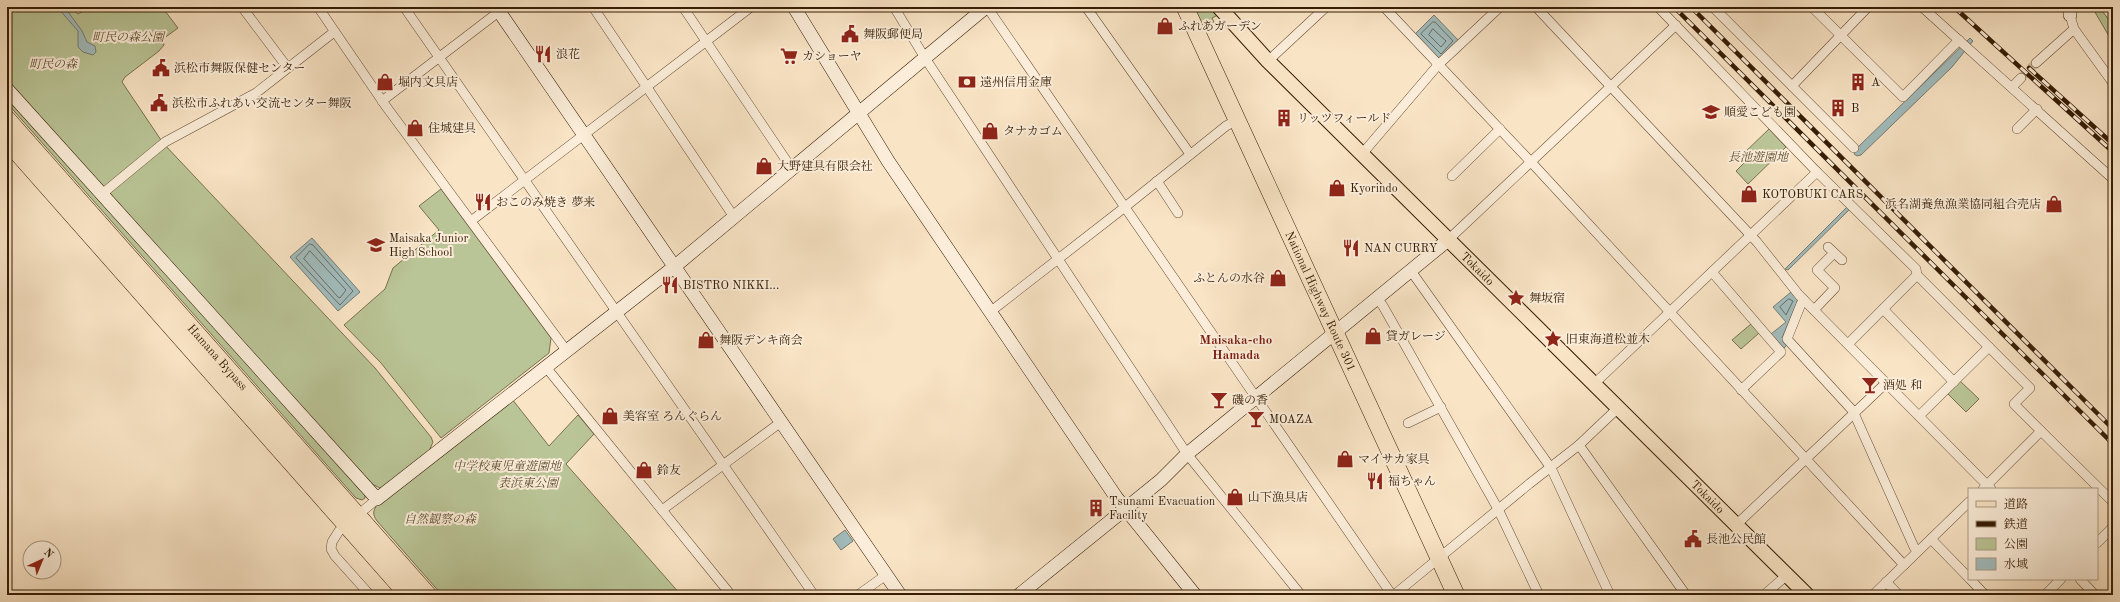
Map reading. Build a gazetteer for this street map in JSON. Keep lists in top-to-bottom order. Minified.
{"streets":{"highway":["National Highway Route 301","Hamana Bypass"],"main road":["Tokaido"]},"districts":["Maisaka-cho Hamada"],"parks":["町民の森公園","町民の森","長池遊園地","中学校東児童遊園地","表浜東公園","自然観察の森"],"places":{"shop":["ふれあガーデン","堀内文具店","住城建具","タナカゴム","大野建具有限会社","Kyorindo","KOTOBUKI CARS","浜名湖養魚漁業協同組合売店","ふとんの水谷","貸ガレージ","舞阪デンキ商会","美容室 ろんぐらん","マイサカ家具","鈴友","山下漁具店"],"public building":["舞阪郵便局","浜松市舞阪保健センター","浜松市ふれあい交流センター舞阪","長池公民館"],"restaurant":["浪花","おこのみ焼き 夢来","NAN CURRY","BISTRO NIKKI...","福ちゃん"],"supermarket":["カショーヤ"],"bank":["遠州信用金庫"],"building":["A","B","リッツフィールド","Tsunami Evacuation Facility"],"school or university":["順愛こども園","Maisaka Junior High School"],"place":["舞坂宿","旧東海道松並木"],"bar":["酒処 和","磯の香","MOAZA"]},"legend":["道路","鉄道","公園","水域"],"north":"top right"}
